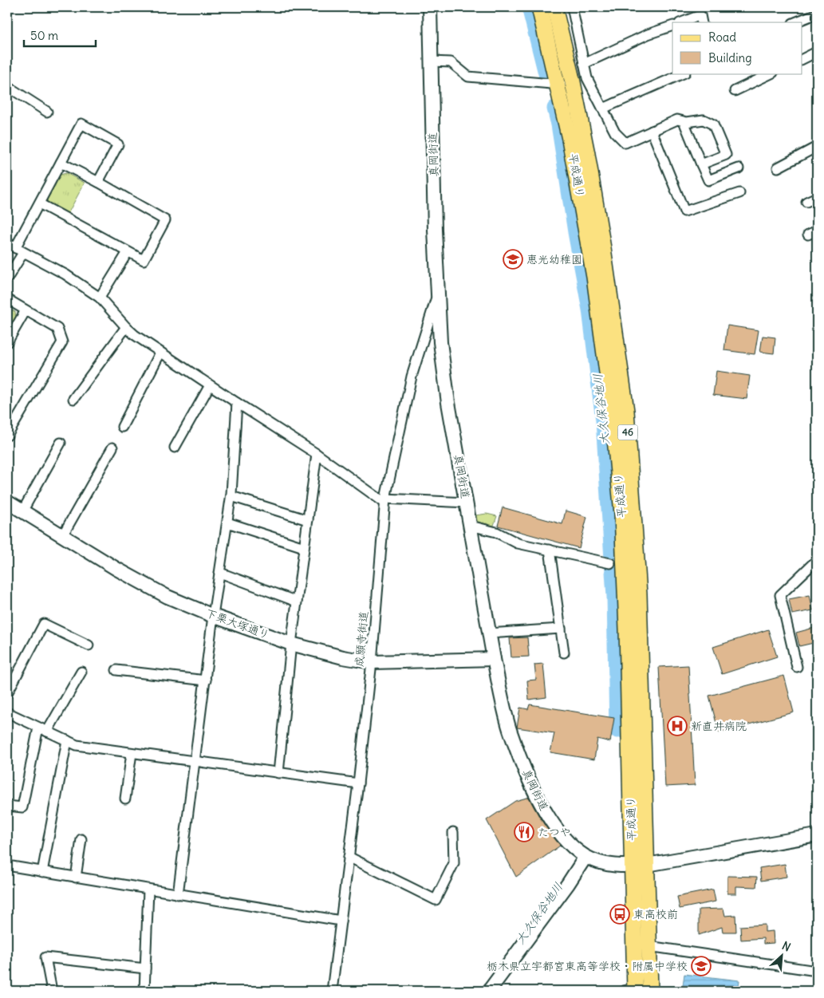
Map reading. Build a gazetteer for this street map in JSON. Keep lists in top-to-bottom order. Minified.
{"streets":{"main road":["平成通り","46"],"street":["真岡街道","下栗大塚通り","成願寺街道"]},"crossings":[["真岡街道","平成通り"],["真岡街道","下栗大塚通り"],["真岡街道","成願寺街道"],["下栗大塚通り","成願寺街道"]],"water":["大久保谷地川"],"places":{"school or university":["恵光幼稚園","栃木県立宇都宮東高等学校・附属中学校"],"hospital":["新直井病院"],"restaurant":["たつや"],"bus stop":["東高校前"]},"legend":["Road","Building"],"scale_bar":"50 m","north":"top right"}
